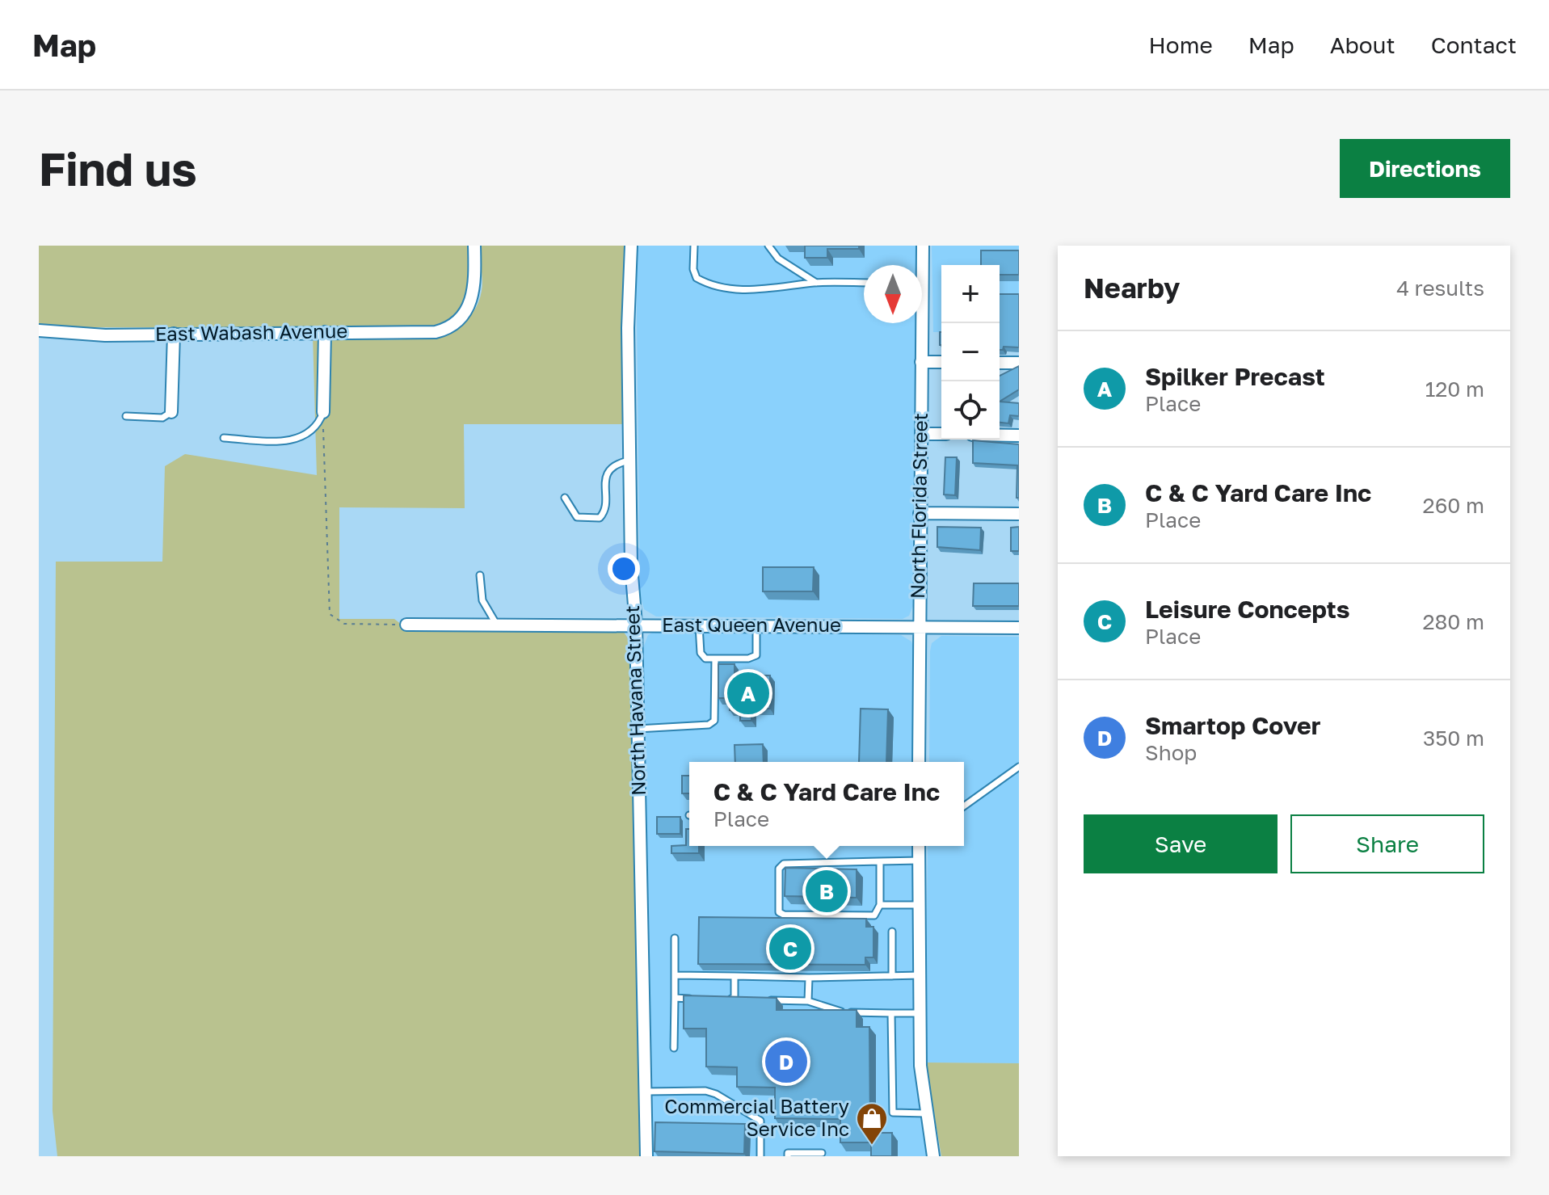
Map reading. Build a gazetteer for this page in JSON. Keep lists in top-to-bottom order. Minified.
{"streets":{"street":["East Wabash Avenue","North Florida Street","East Queen Avenue","North Havana Street"]},"crossings":[["North Florida Street","East Queen Avenue"],["East Queen Avenue","North Havana Street"]],"places":{"shop":["Commercial Battery Service Inc"]},"north":"bottom","page":{"header":"Map","nav":["Home","Map","About","Contact"],"buttons":["Directions",["Save","Share"]],"title":"Find us","heading":["Nearby","4 results"],"map_buttons":["+","−"],"list":[{"mark":"A","name":"Spilker Precast","note":"Place","value":"120 m"},{"mark":"B","name":"C & C Yard Care Inc","note":"Place","value":"260 m"},{"mark":"C","name":"Leisure Concepts","note":"Place","value":"280 m"},{"mark":"D","name":"Smartop Cover","note":"Shop","value":"350 m"}],"pins":["A","B","C","D"],"popup":["C & C Yard Care Inc","Place"]}}
